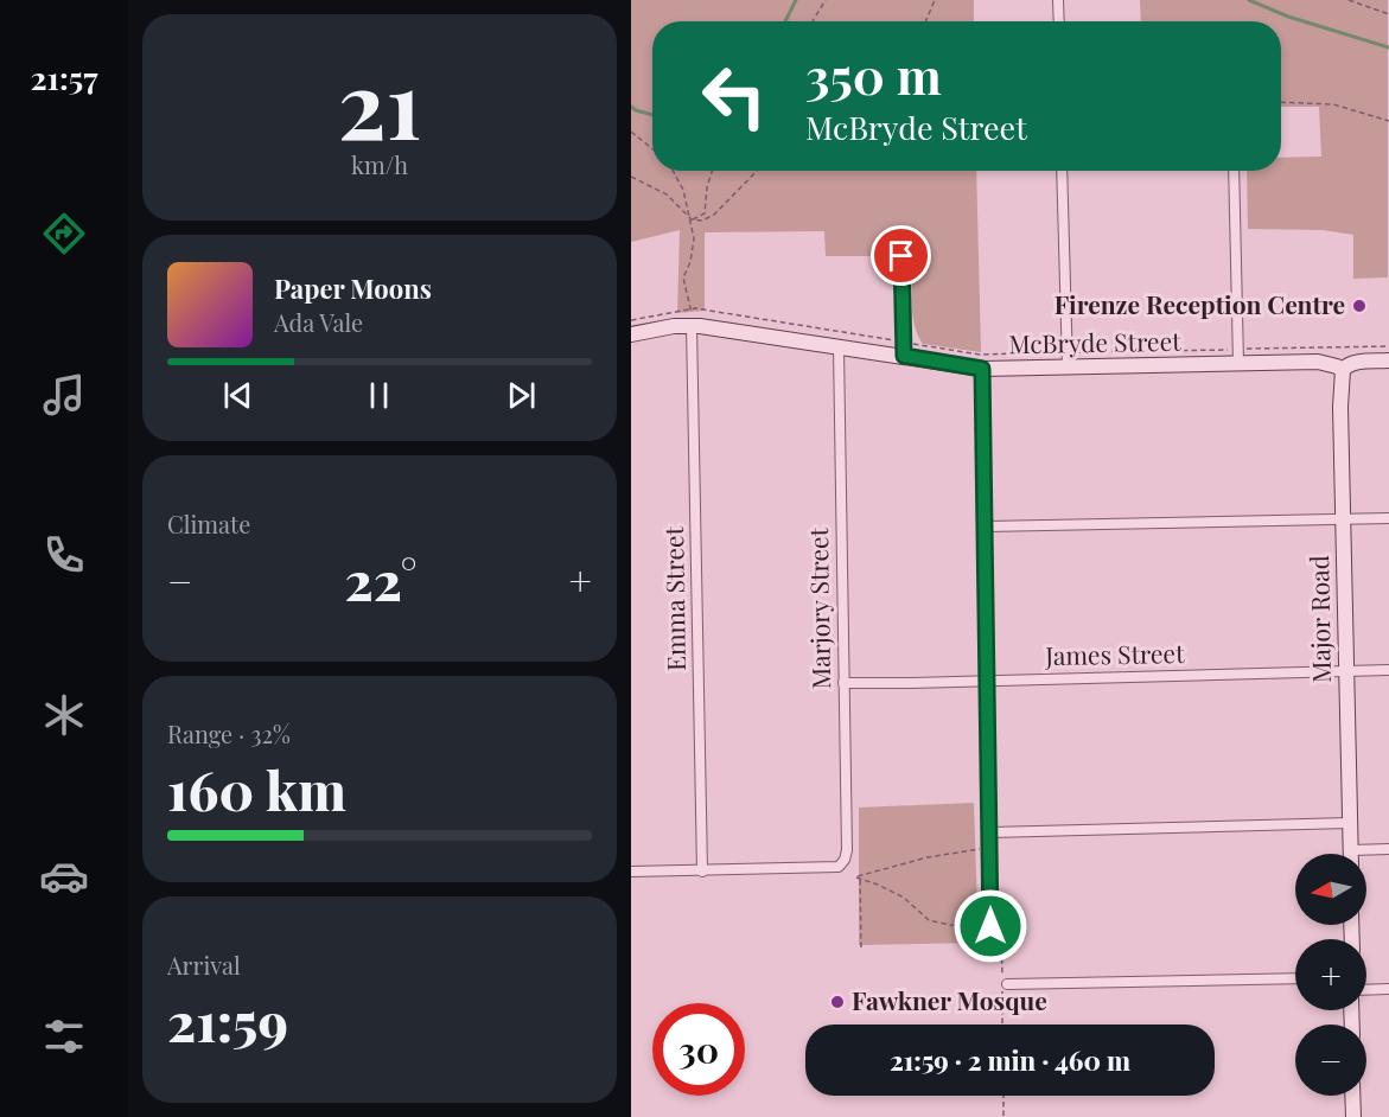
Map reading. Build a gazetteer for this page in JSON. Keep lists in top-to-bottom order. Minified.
{"streets":{"street":["McBryde Street","Emma Street","Marjory Street","Major Road","James Street"]},"crossings":[["McBryde Street","Emma Street"],["McBryde Street","Marjory Street"],["McBryde Street","Major Road"],["Emma Street","Marjory Street"],["Marjory Street","James Street"],["Major Road","James Street"]],"places":["Firenze Reception Centre","Fawkner Mosque"],"north":"left","page":{"tabs":"21:57","tile":[["21","km/h"],"Climate",["Range · 32%","160 km"],["Arrival","21:59"]],"turn":["350 m","McBryde Street"],"song":["Paper Moons","Ada Vale"],"heat":["−","22°","+"],"map_buttons":["+","−"],"limit":"30","trip":"21:59 · 2 min · 460 m"}}
